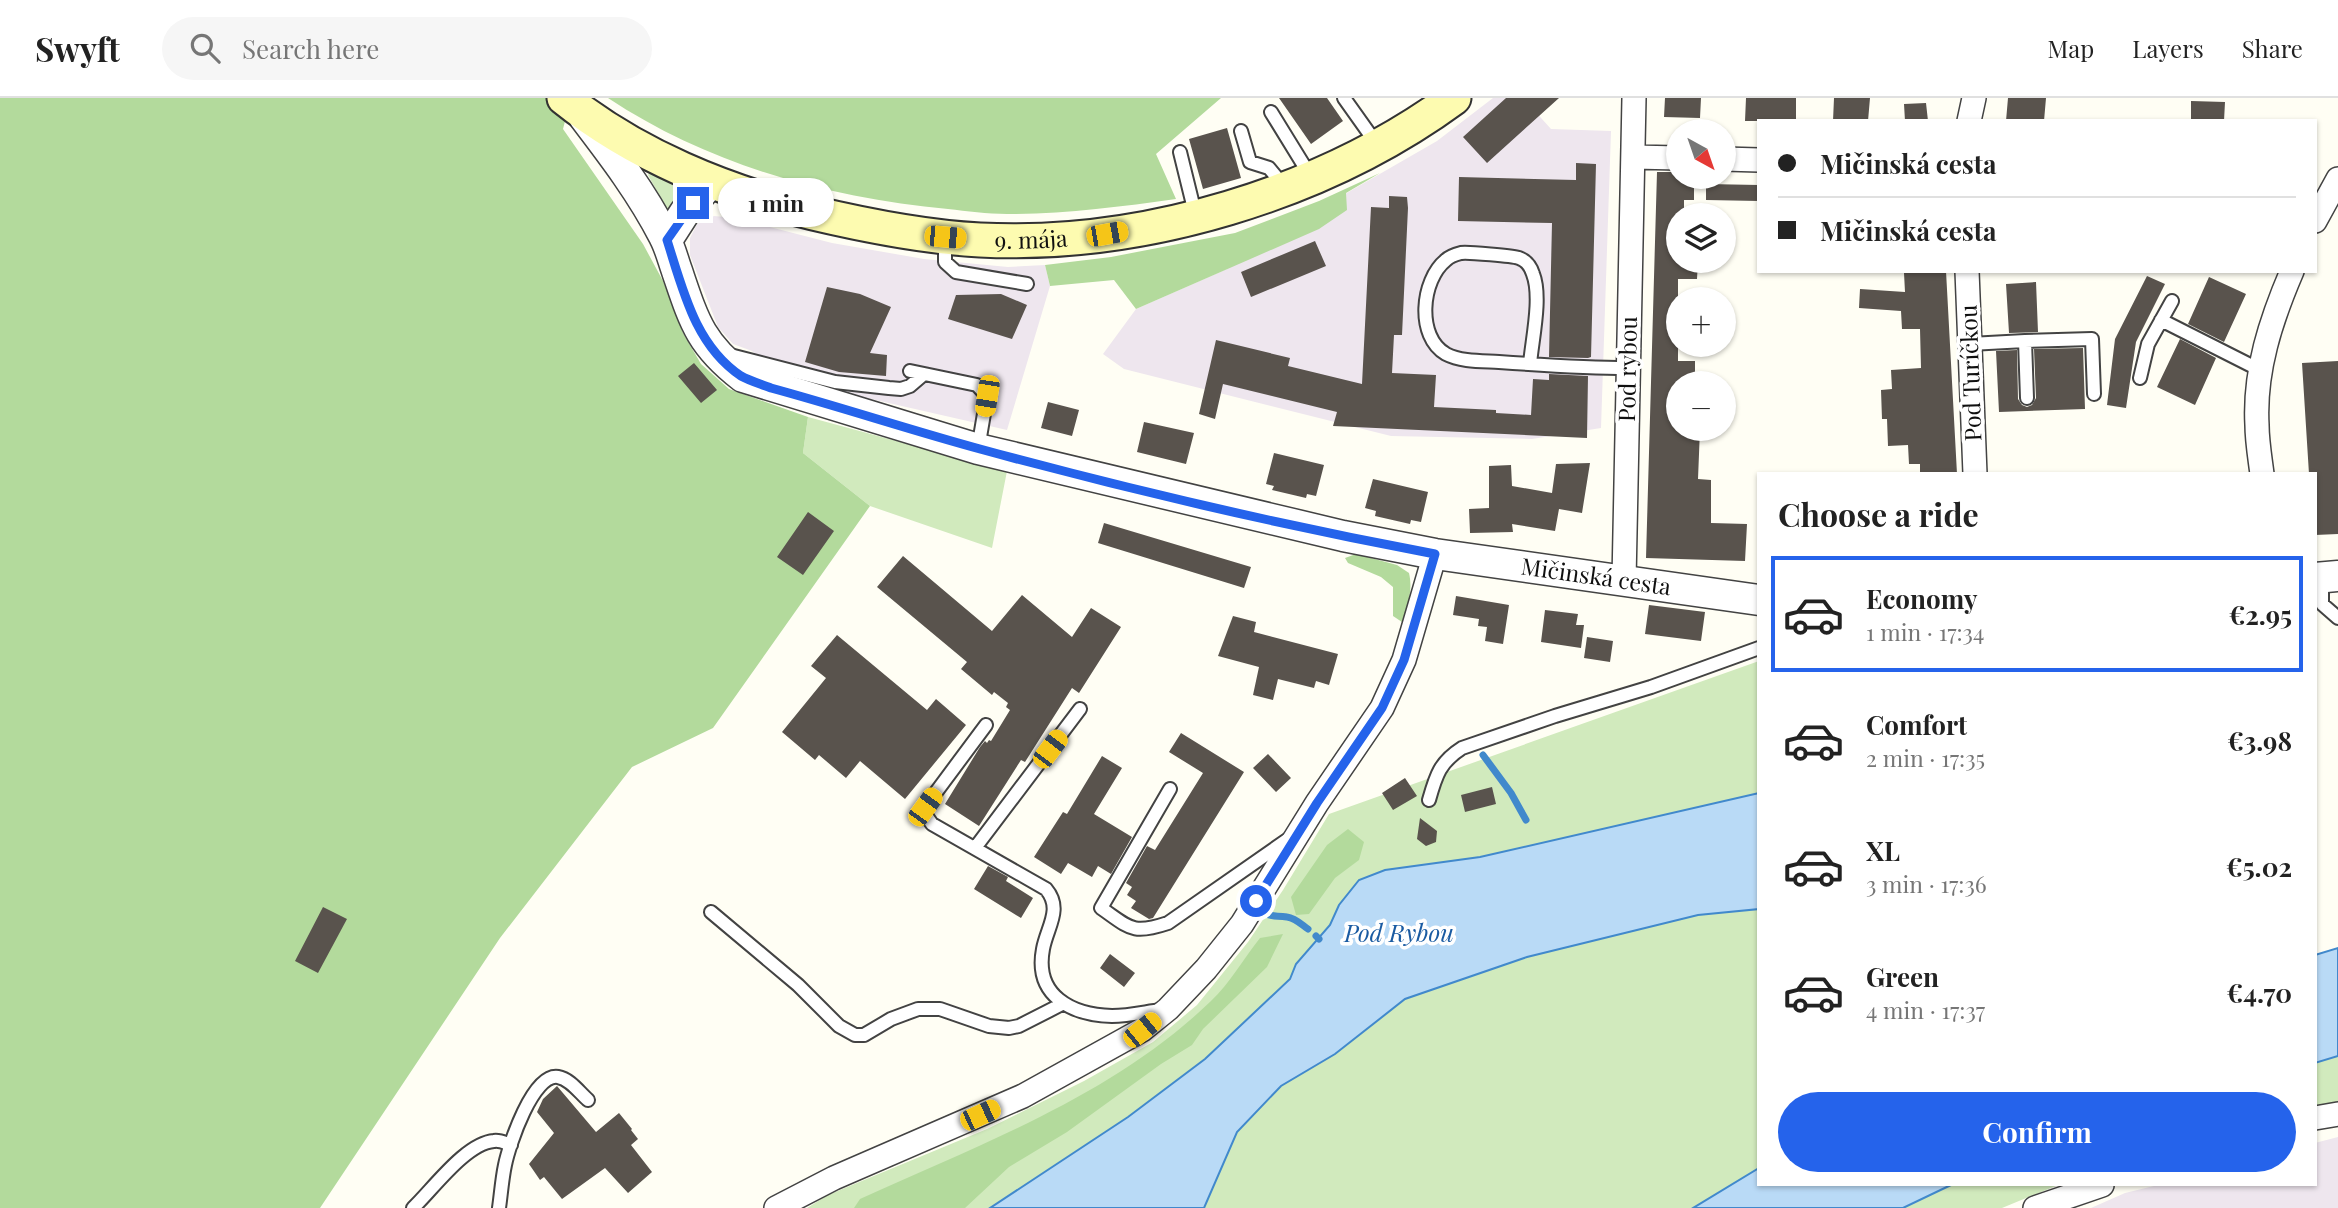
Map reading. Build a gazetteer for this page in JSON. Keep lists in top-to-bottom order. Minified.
{"streets":{"main road":["9. mája"],"street":["Pod rybou","Pod Turíčkou","Mičinská cesta"]},"crossings":[["9. mája","Mičinská cesta"],["Pod rybou","Mičinská cesta"]],"water":["Pod Rybou"],"north":"bottom right","page":{"header":"Swyft","search":"Search here","nav":["Map","Layers","Share"],"map_buttons":["+","−"],"banner":["Mičinská cesta","Mičinská cesta"],"bubble":"1 min","heading":"Choose a ride","list":[{"name":"Economy","note":"1 min · 17:34","value":"€2.95"},{"name":"Comfort","note":"2 min · 17:35","value":"€3.98"},{"name":"XL","note":"3 min · 17:36","value":"€5.02"},{"name":"Green","note":"4 min · 17:37","value":"€4.70"}],"buttons":"Confirm"}}
